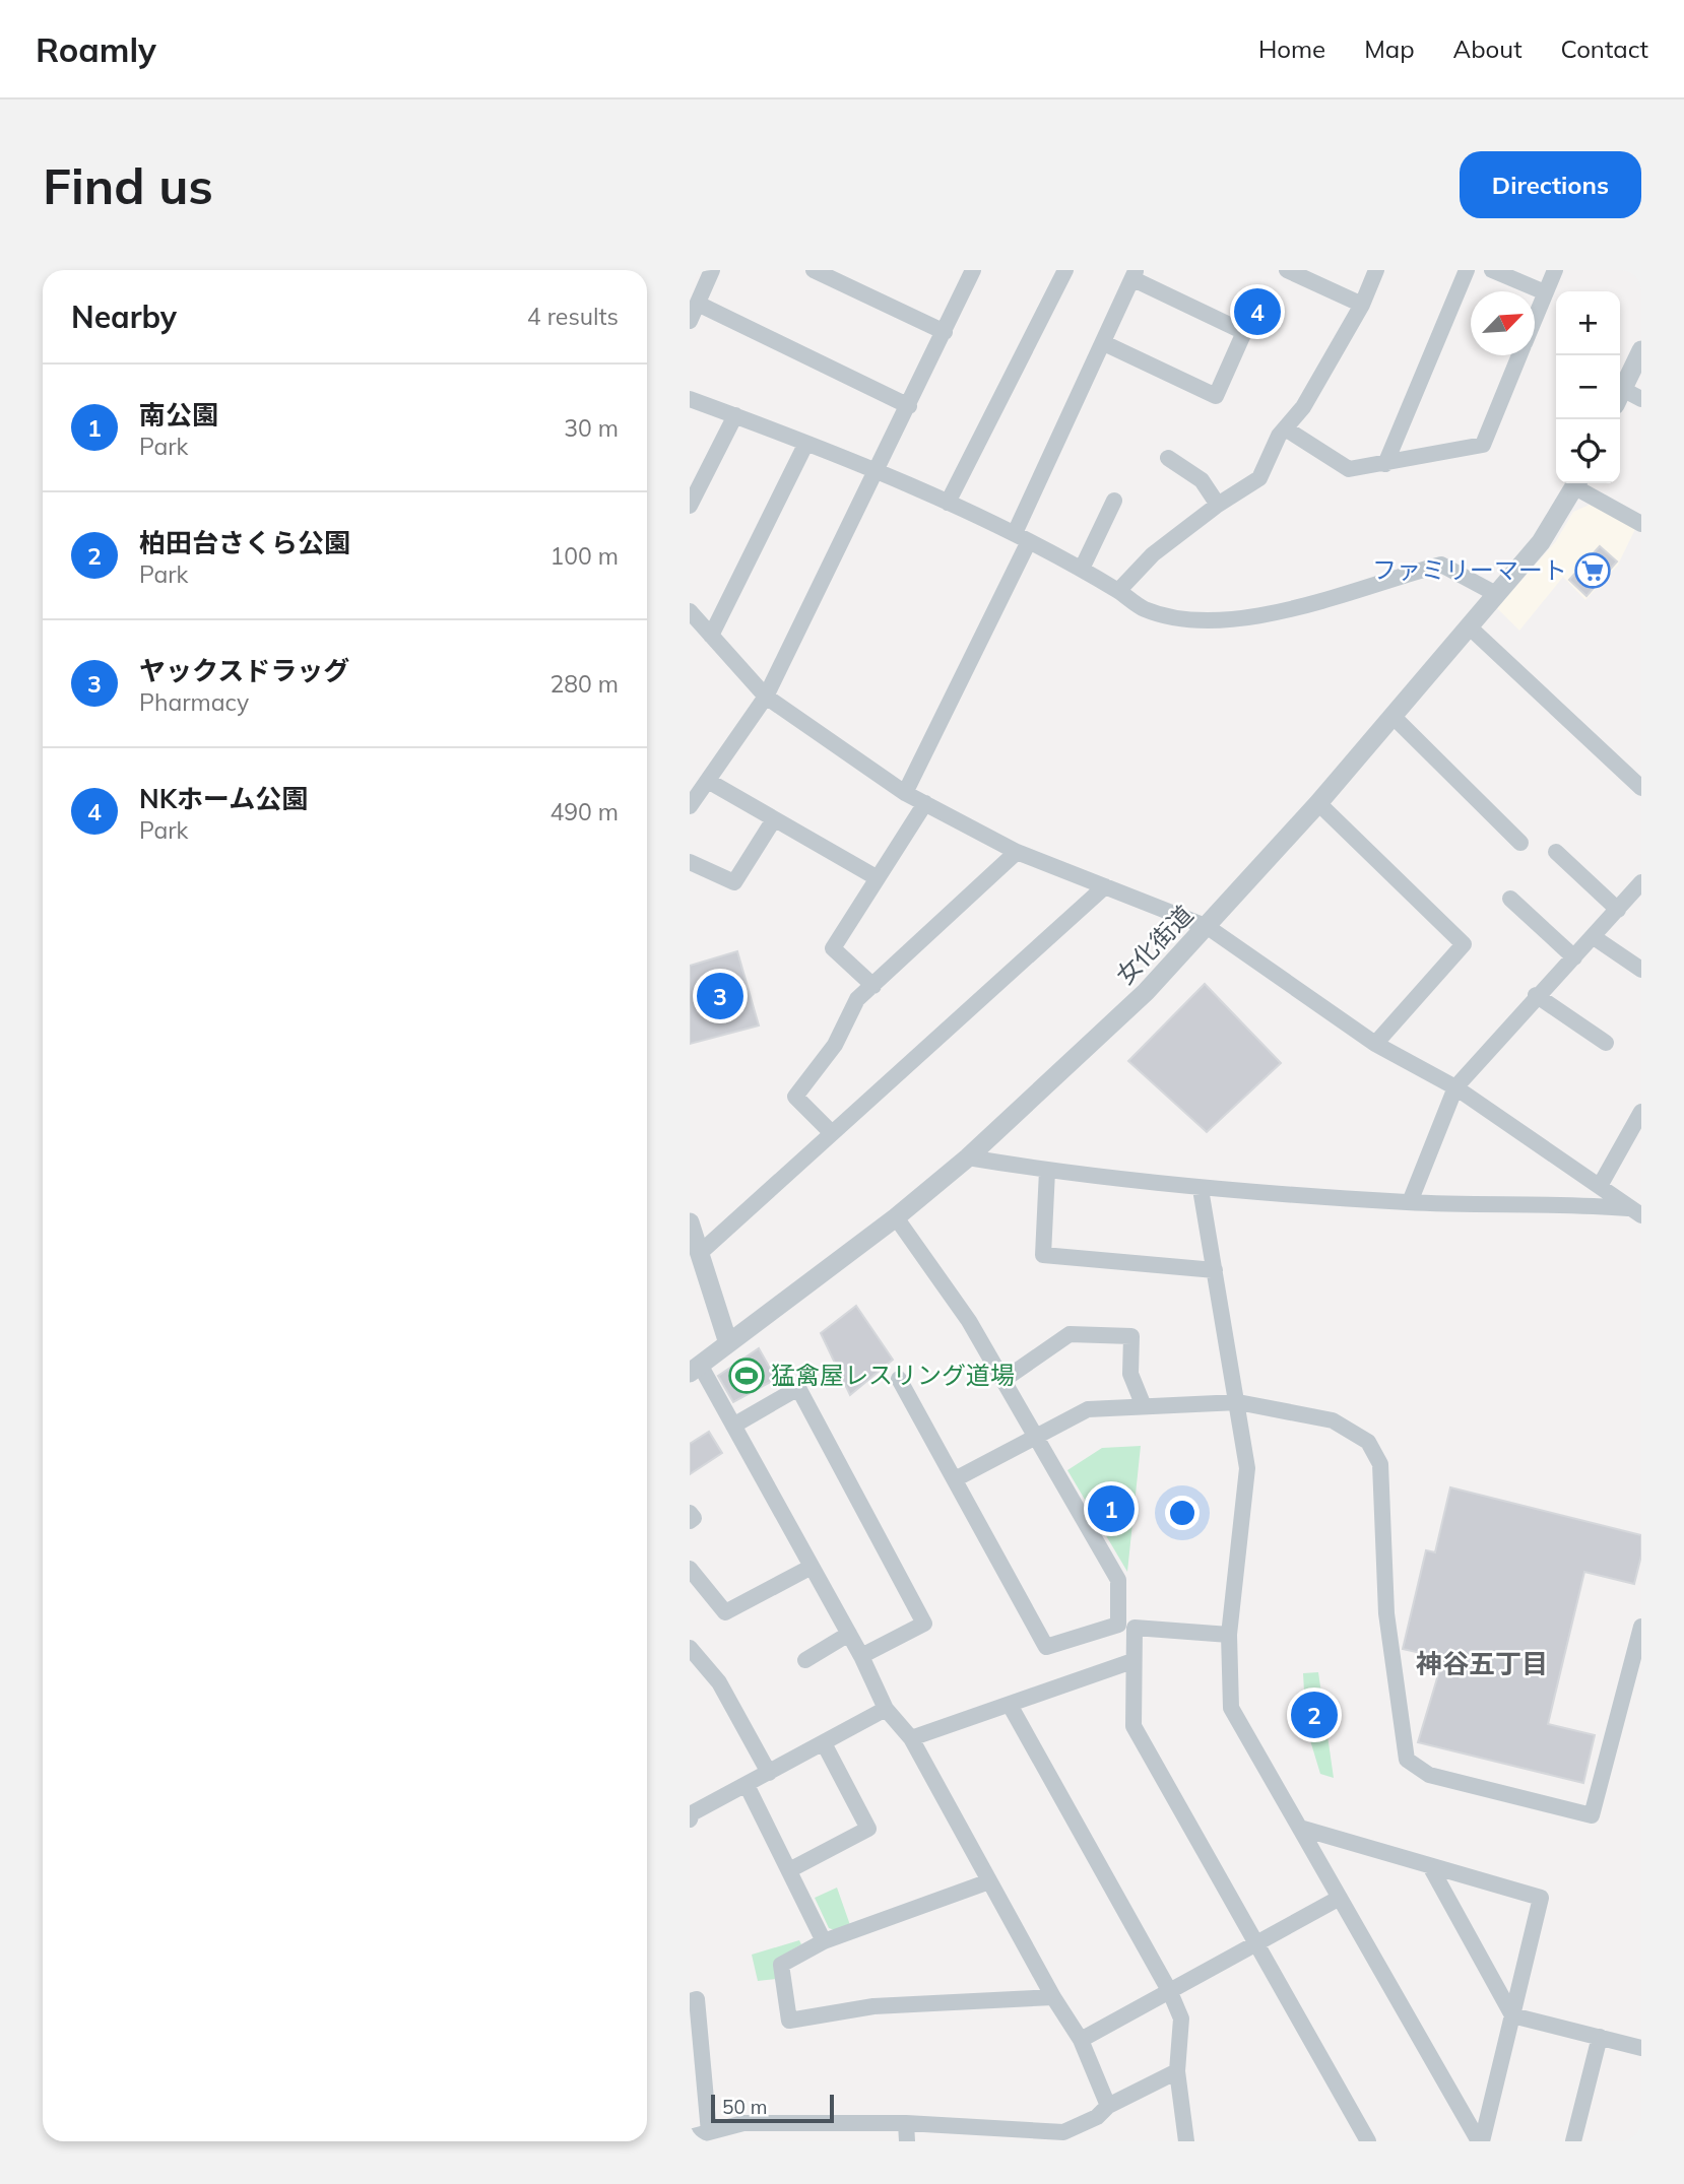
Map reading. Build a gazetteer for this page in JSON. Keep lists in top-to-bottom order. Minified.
{"streets":{"street":["女化街道"]},"districts":["神谷五丁目"],"places":{"supermarket":["ファミリーマート"],"sports":["猛禽屋レスリング道場"]},"scale_bar":"50 m","north":"top right","page":{"header":"Roamly","nav":["Home","Map","About","Contact"],"buttons":"Directions","title":"Find us","heading":["Nearby","4 results"],"pins":["4","3","1","2"],"map_buttons":["+","−"],"list":[{"mark":"1","name":"南公園","note":"Park","value":"30 m"},{"mark":"2","name":"柏田台さくら公園","note":"Park","value":"100 m"},{"mark":"3","name":"ヤックスドラッグ","note":"Pharmacy","value":"280 m"},{"mark":"4","name":"NKホーム公園","note":"Park","value":"490 m"}],"scale":"50 m"}}
